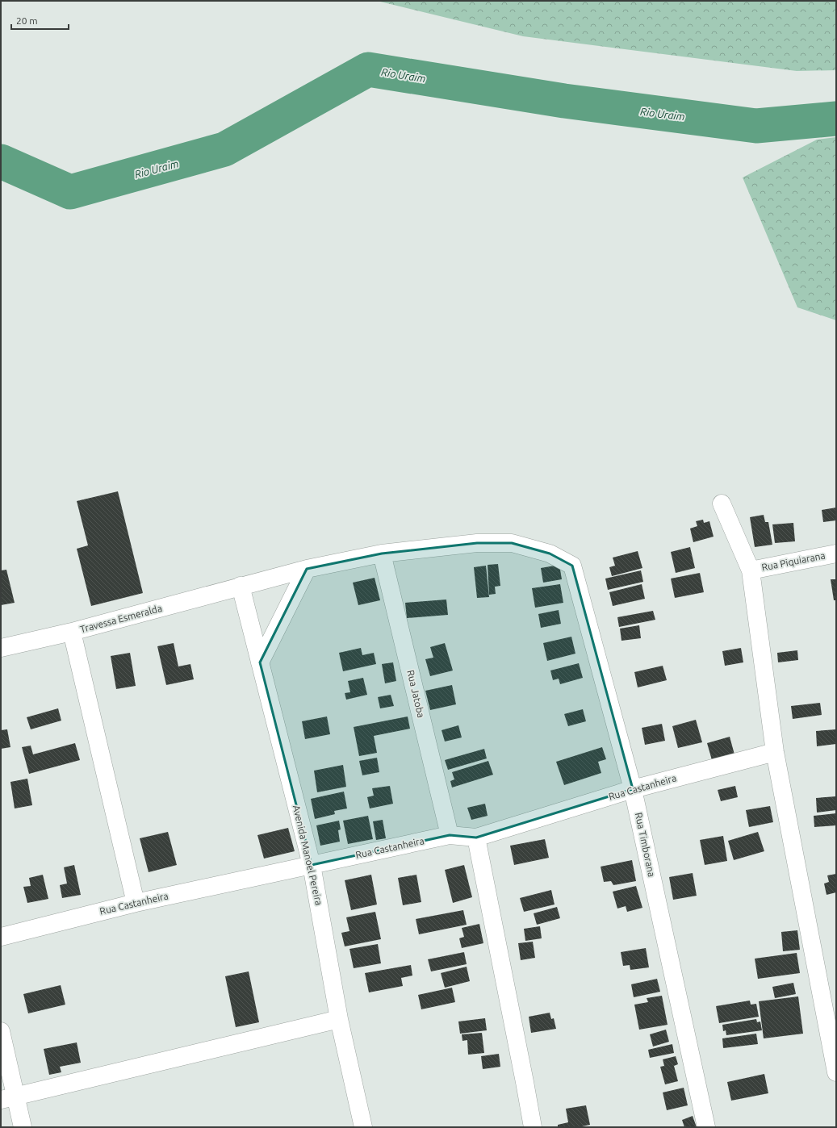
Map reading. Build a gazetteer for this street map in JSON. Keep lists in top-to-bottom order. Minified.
{"streets":{"street":["Rua Piquiarana","Travessa Esmeralda","Rua Jatoba","Rua Castanheira","Rua Timborana","Avenida Manoel Pereira"]},"crossings":[["Travessa Esmeralda","Rua Jatoba"],["Travessa Esmeralda","Rua Timborana"],["Travessa Esmeralda","Avenida Manoel Pereira"],["Rua Jatoba","Rua Castanheira"],["Rua Castanheira","Rua Timborana"],["Rua Castanheira","Avenida Manoel Pereira"]],"water":["Rio Uraim"],"scale_bar":"20 m"}
